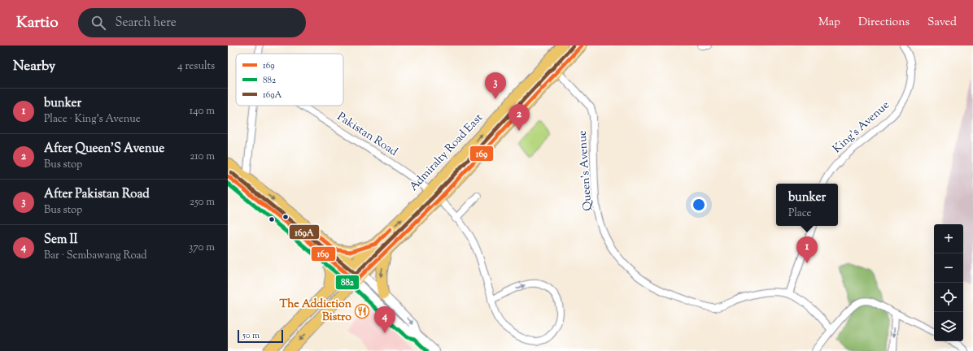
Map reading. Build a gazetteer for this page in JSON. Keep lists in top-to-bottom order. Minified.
{"streets":{"main road":["Admiralty Road East"],"street":["King's Avenue","Pakistan Road","Queen's Avenue"]},"crossings":[["Pakistan Road","Admiralty Road East"],["Admiralty Road East","Queen's Avenue"]],"places":{"restaurant":["The Addiction Bistro"]},"lines":["transit line 169","transit line 169A","transit line 882"],"legend":["169","882","169A"],"scale_bar":"50 m","page":{"header":"Kartio","search":"Search here","nav":["Map","Directions","Saved"],"heading":["Nearby","4 results"],"pins":["3","2","1","4"],"list":[{"mark":"1","name":"bunker","note":"Place · King's Avenue","value":"140 m"},{"mark":"2","name":"After Queen'S Avenue","note":"Bus stop","value":"210 m"},{"mark":"3","name":"After Pakistan Road","note":"Bus stop","value":"250 m"},{"mark":"4","name":"Sem II","note":"Bar · Sembawang Road","value":"370 m"}],"popup":["bunker","Place"],"map_buttons":["+","−"],"scale":"50 m"}}
